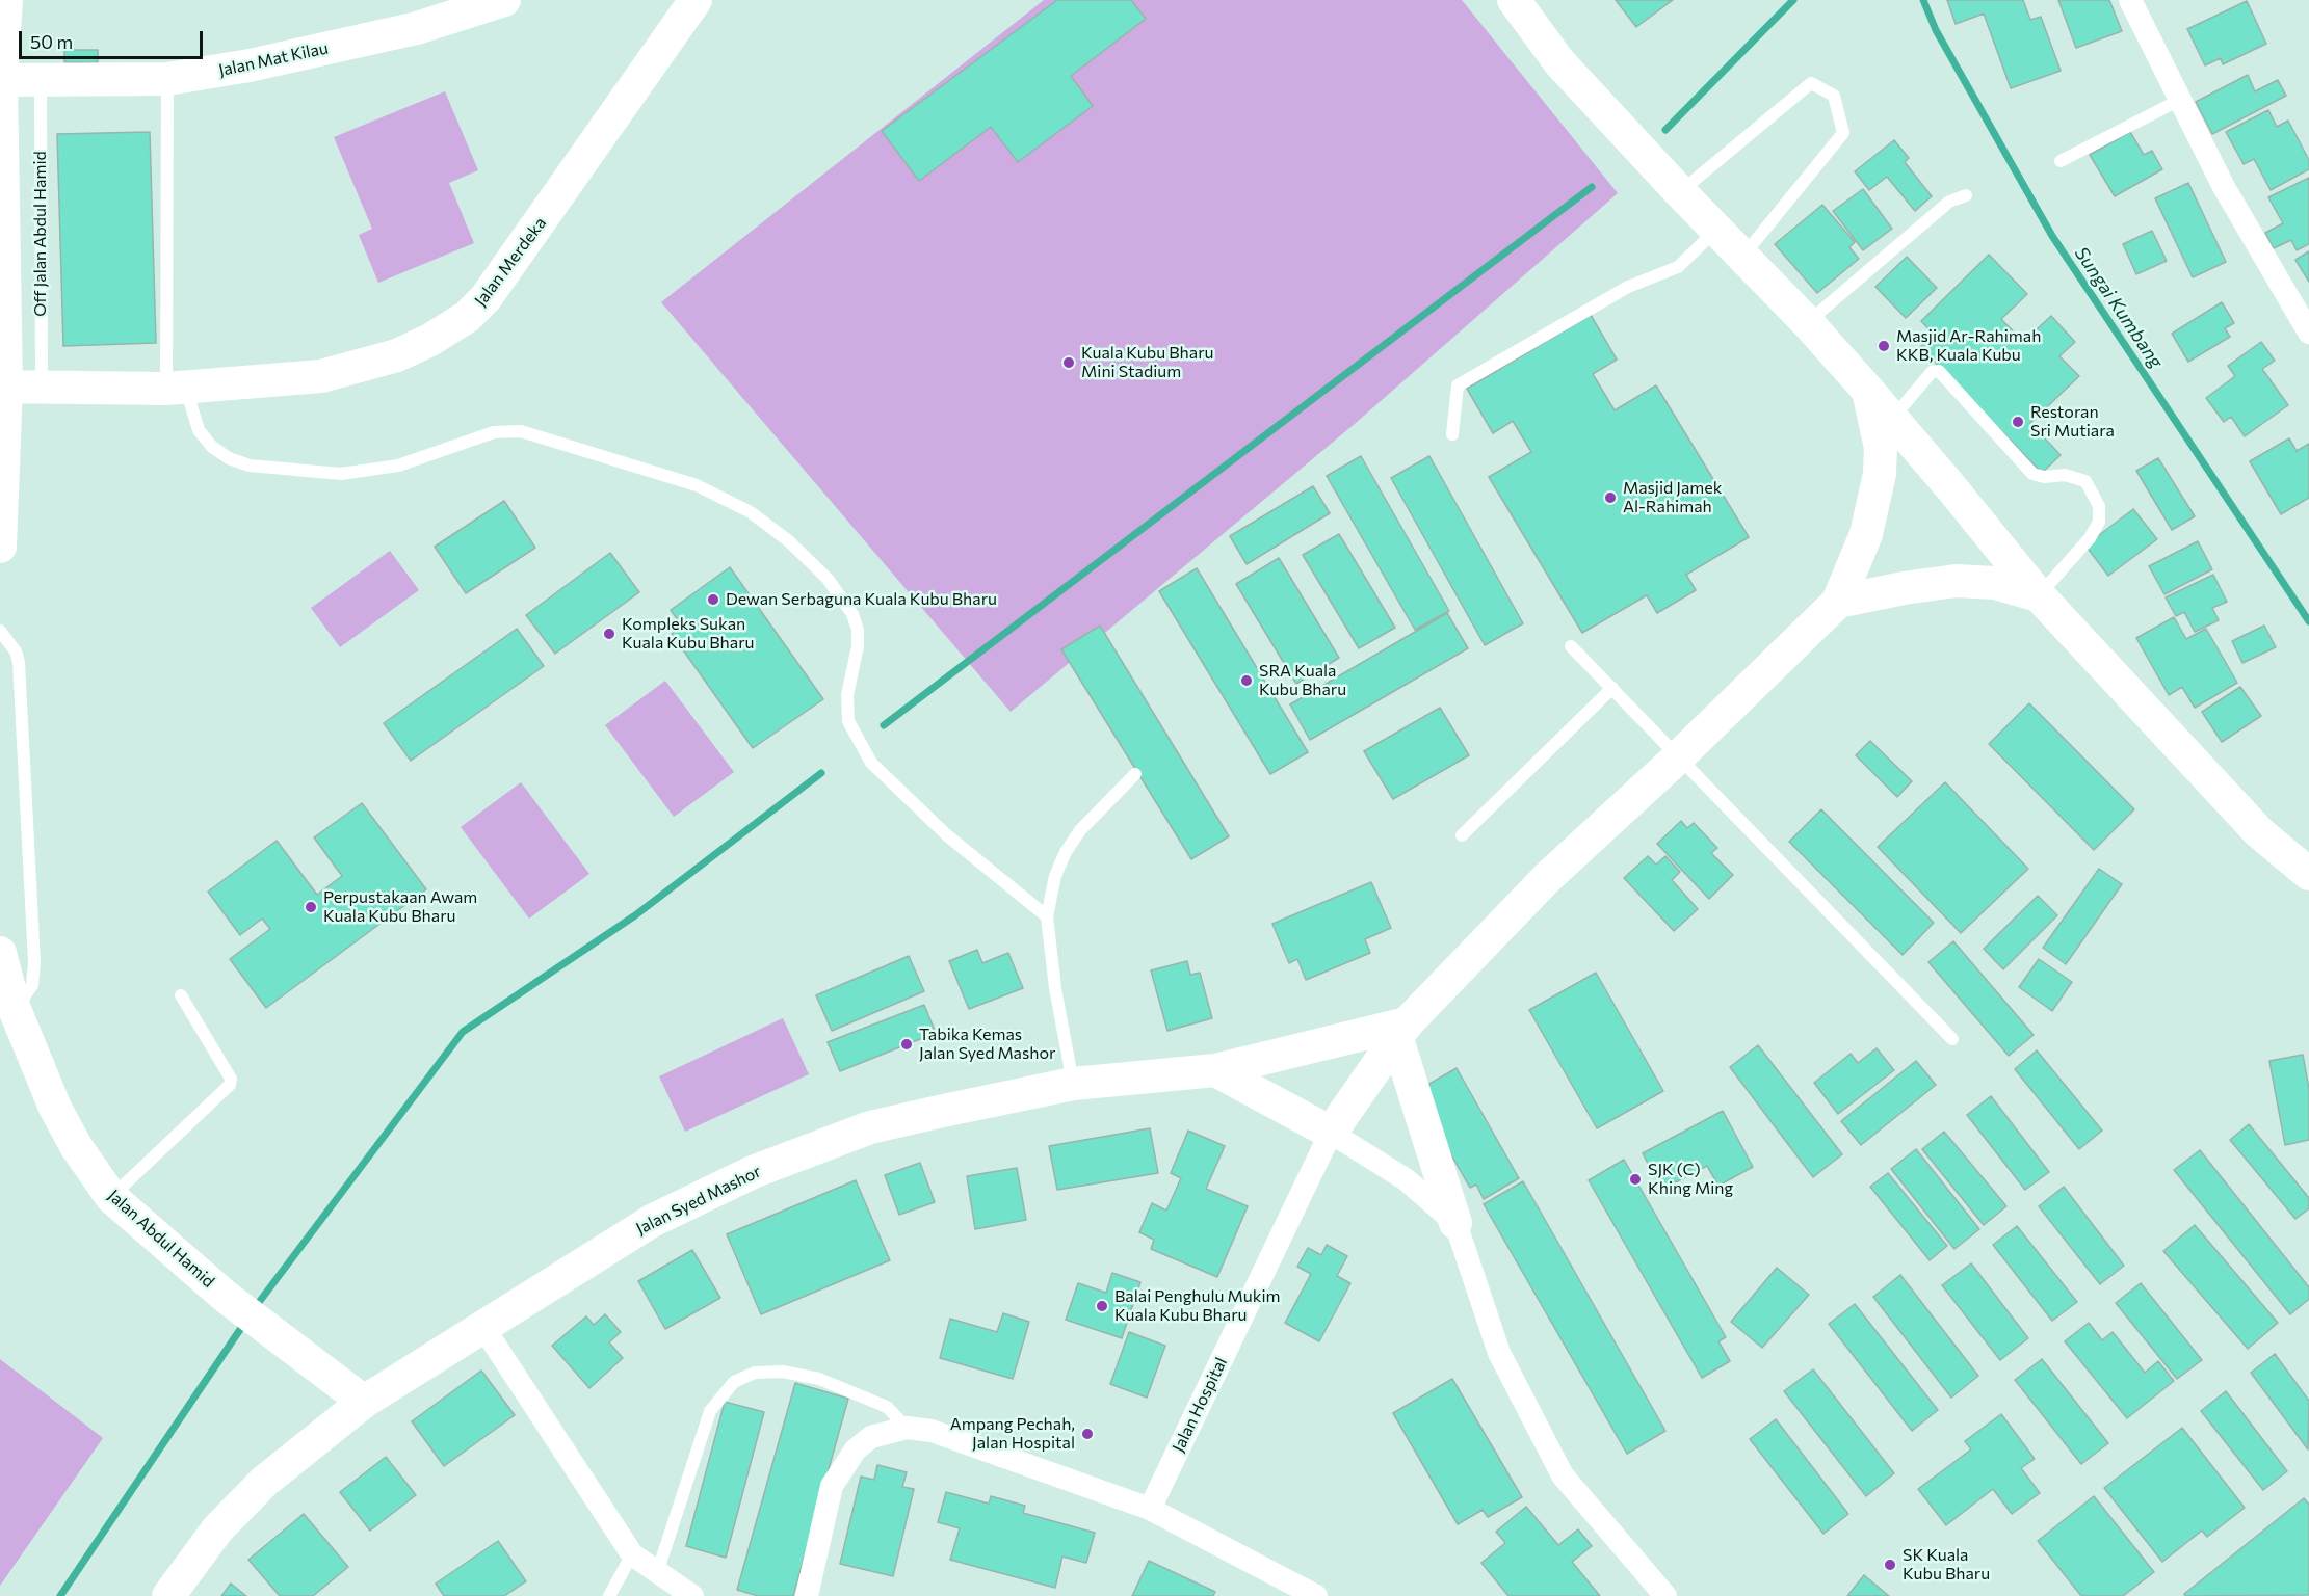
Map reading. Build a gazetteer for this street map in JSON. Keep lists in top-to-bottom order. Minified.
{"streets":{"street":["Jalan Mat Kilau","Jalan Merdeka","Jalan Syed Mashor","Jalan Abdul Hamid","Jalan Hospital"],"lane":["Off Jalan Abdul Hamid"]},"crossings":[["Jalan Mat Kilau","Off Jalan Abdul Hamid"],["Off Jalan Abdul Hamid","Jalan Merdeka"],["Jalan Syed Mashor","Jalan Abdul Hamid"]],"water":["Sungai Kumbang"],"places":["Masjid Ar-Rahimah KKB, Kuala Kubu","Kuala Kubu Bharu Mini Stadium","Restoran Sri Mutiara","Masjid Jamek Al-Rahimah","Dewan Serbaguna Kuala Kubu Bharu","Kompleks Sukan Kuala Kubu Bharu","SRA Kuala Kubu Bharu","Perpustakaan Awam Kuala Kubu Bharu","Tabika Kemas Jalan Syed Mashor","SJK (C) Khing Ming","Balai Penghulu Mukim Kuala Kubu Bharu","Ampang Pechah, Jalan Hospital","SK Kuala Kubu Bharu"],"scale_bar":"50 m"}
